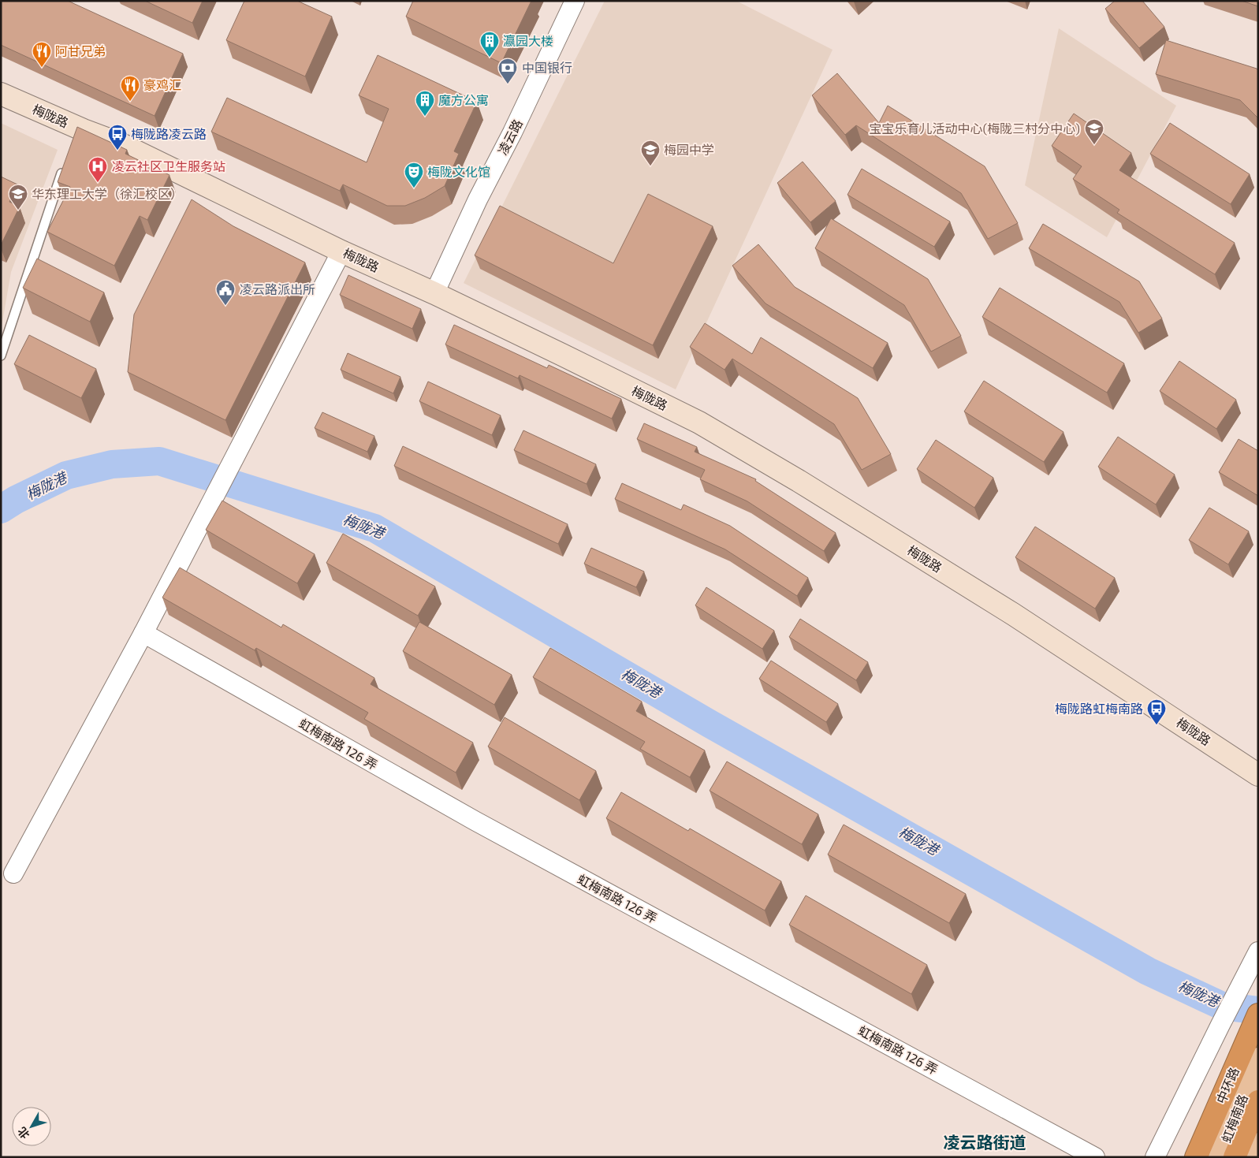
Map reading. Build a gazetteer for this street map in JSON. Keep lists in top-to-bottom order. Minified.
{"streets":{"highway":["中环路"],"main road":["虹梅南路"],"street":["梅陇路","凌云路","虹梅南路 126 弄"]},"crossings":[["梅陇路","凌云路"]],"districts":["凌云路街道"],"water":["梅陇港"],"places":{"building":["瀛园大楼","魔方公寓"],"restaurant":["阿甘兄弟","豪鸡汇"],"bank":["中国银行"],"school or university":["宝宝乐育儿活动中心(梅陇三村分中心)","梅园中学","华东理工大学（徐汇校区）"],"bus stop":["梅陇路凌云路","梅陇路虹梅南路"],"hospital":["凌云社区卫生服务站"],"theatre":["梅陇文化馆"],"public building":["凌云路派出所"]},"north":"bottom left"}
